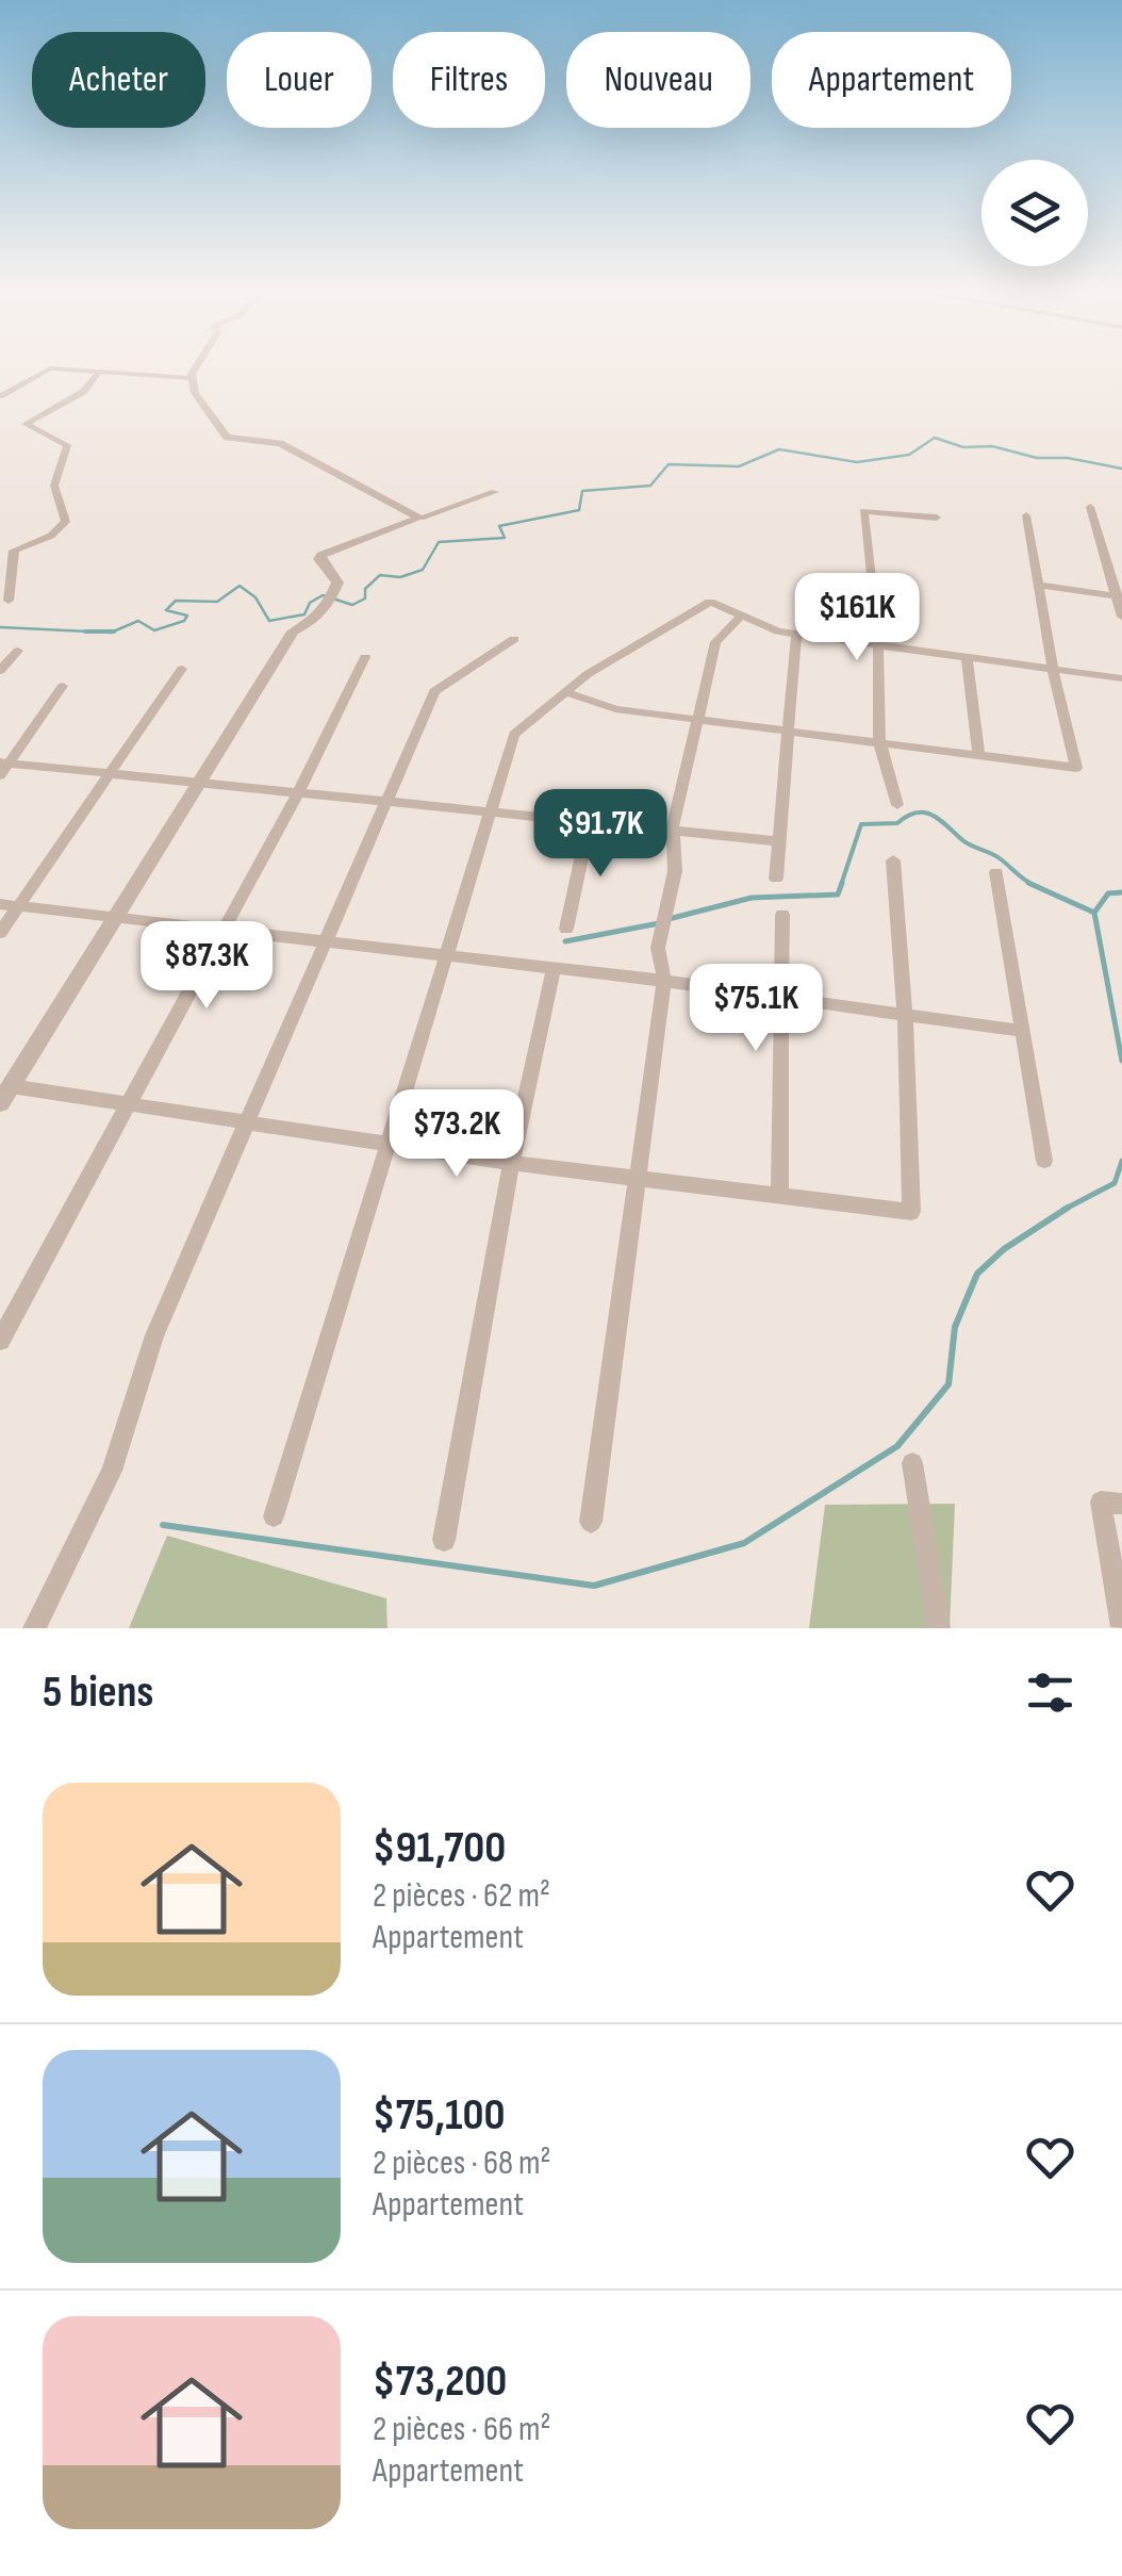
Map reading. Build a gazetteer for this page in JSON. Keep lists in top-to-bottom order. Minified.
{"page":{"chip":["Acheter","Louer","Filtres","Nouveau","Appartement"],"price":["$161K","$91.7K","$87.3K","$75.1K","$73.2K"],"heading":"5 biens","list":[{"name":"$91,700","note":"2 pièces · 62 m² · Appartement"},{"name":"$75,100","note":"2 pièces · 68 m² · Appartement"},{"name":"$73,200","note":"2 pièces · 66 m² · Appartement"}]}}
